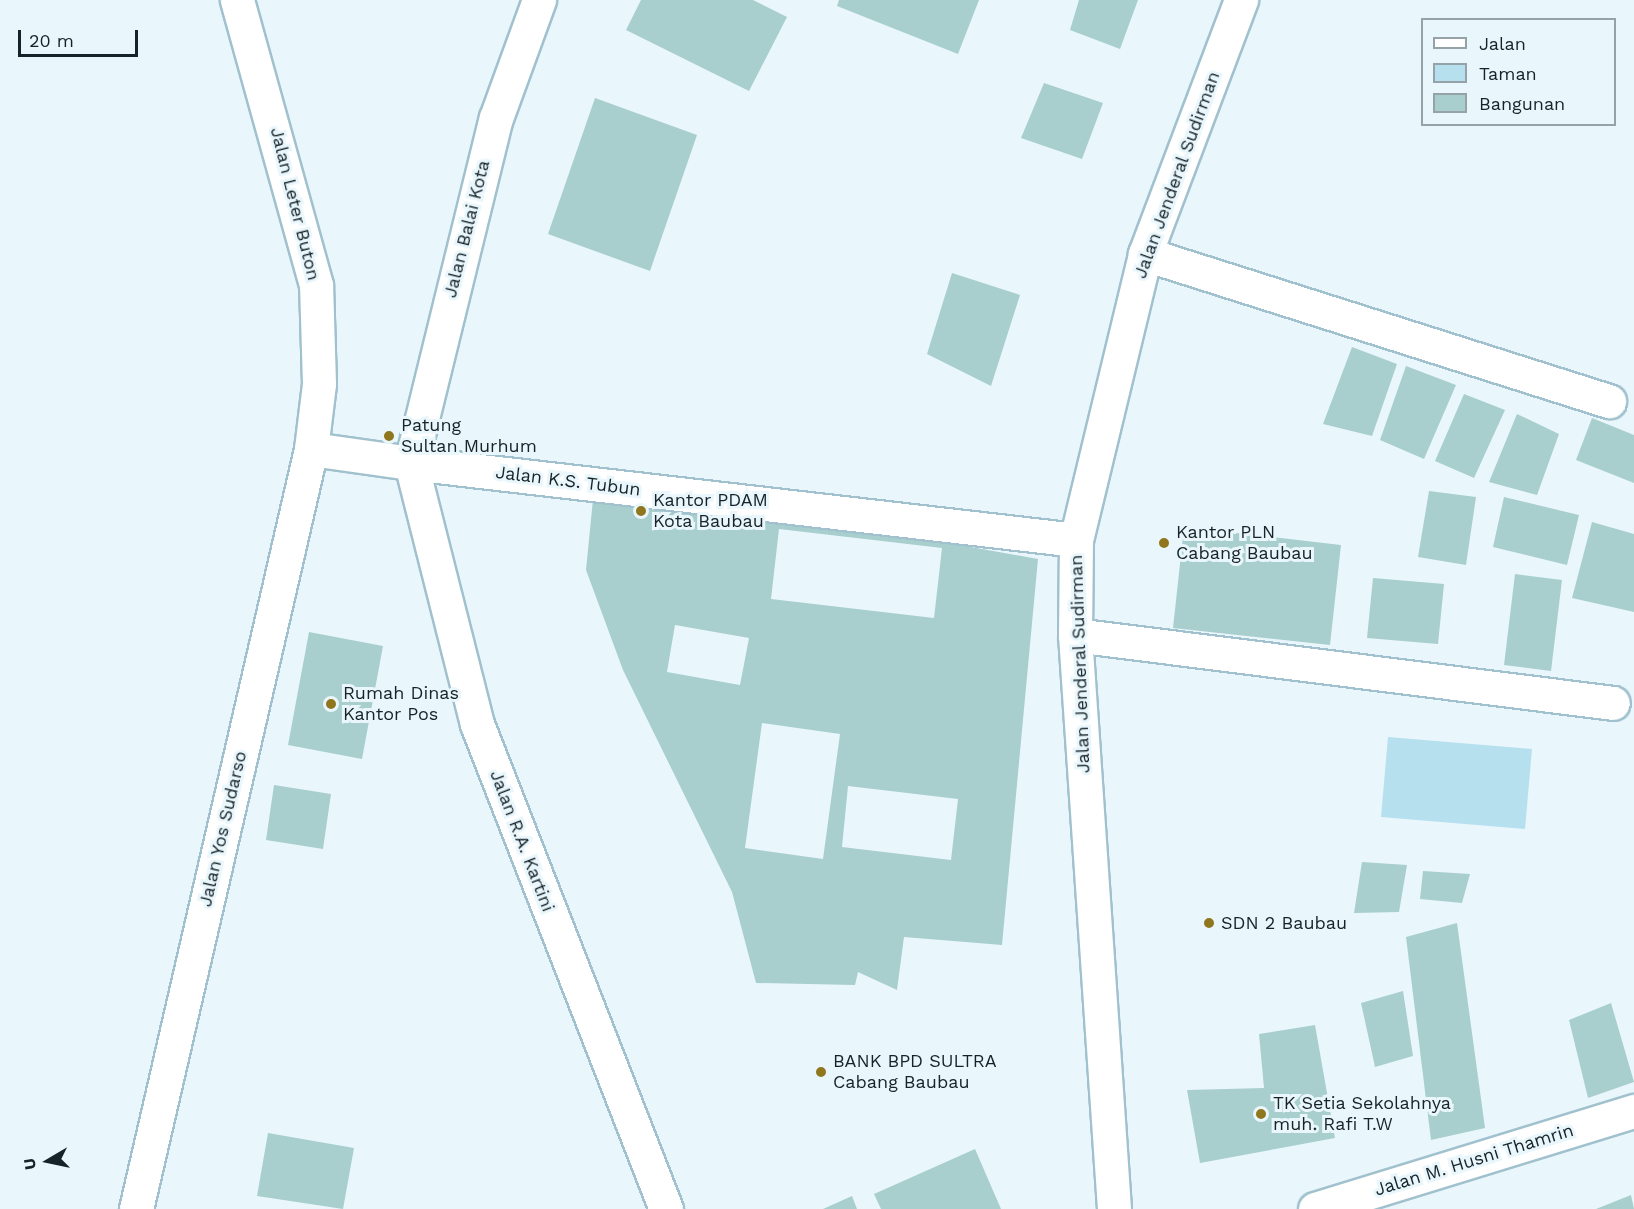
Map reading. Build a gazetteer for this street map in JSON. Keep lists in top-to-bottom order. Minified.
{"streets":{"main road":["Jalan Jenderal Sudirman","Jalan Leter Buton","Jalan Balai Kota","Jalan K.S. Tubun","Jalan Yos Sudarso","Jalan R.A. Kartini","Jalan M. Husni Thamrin"]},"crossings":[["Jalan Jenderal Sudirman","Jalan K.S. Tubun"],["Jalan Leter Buton","Jalan K.S. Tubun"],["Jalan Leter Buton","Jalan Yos Sudarso"],["Jalan Balai Kota","Jalan K.S. Tubun"],["Jalan Balai Kota","Jalan R.A. Kartini"],["Jalan K.S. Tubun","Jalan Yos Sudarso"],["Jalan K.S. Tubun","Jalan R.A. Kartini"]],"places":["Patung Sultan Murhum","Kantor PDAM Kota Baubau","Kantor PLN Cabang Baubau","Rumah Dinas Kantor Pos","SDN 2 Baubau","BANK BPD SULTRA Cabang Baubau","TK Setia Sekolahnya muh. Rafi T.W"],"legend":["Jalan","Taman","Bangunan"],"scale_bar":"20 m","north":"left"}
